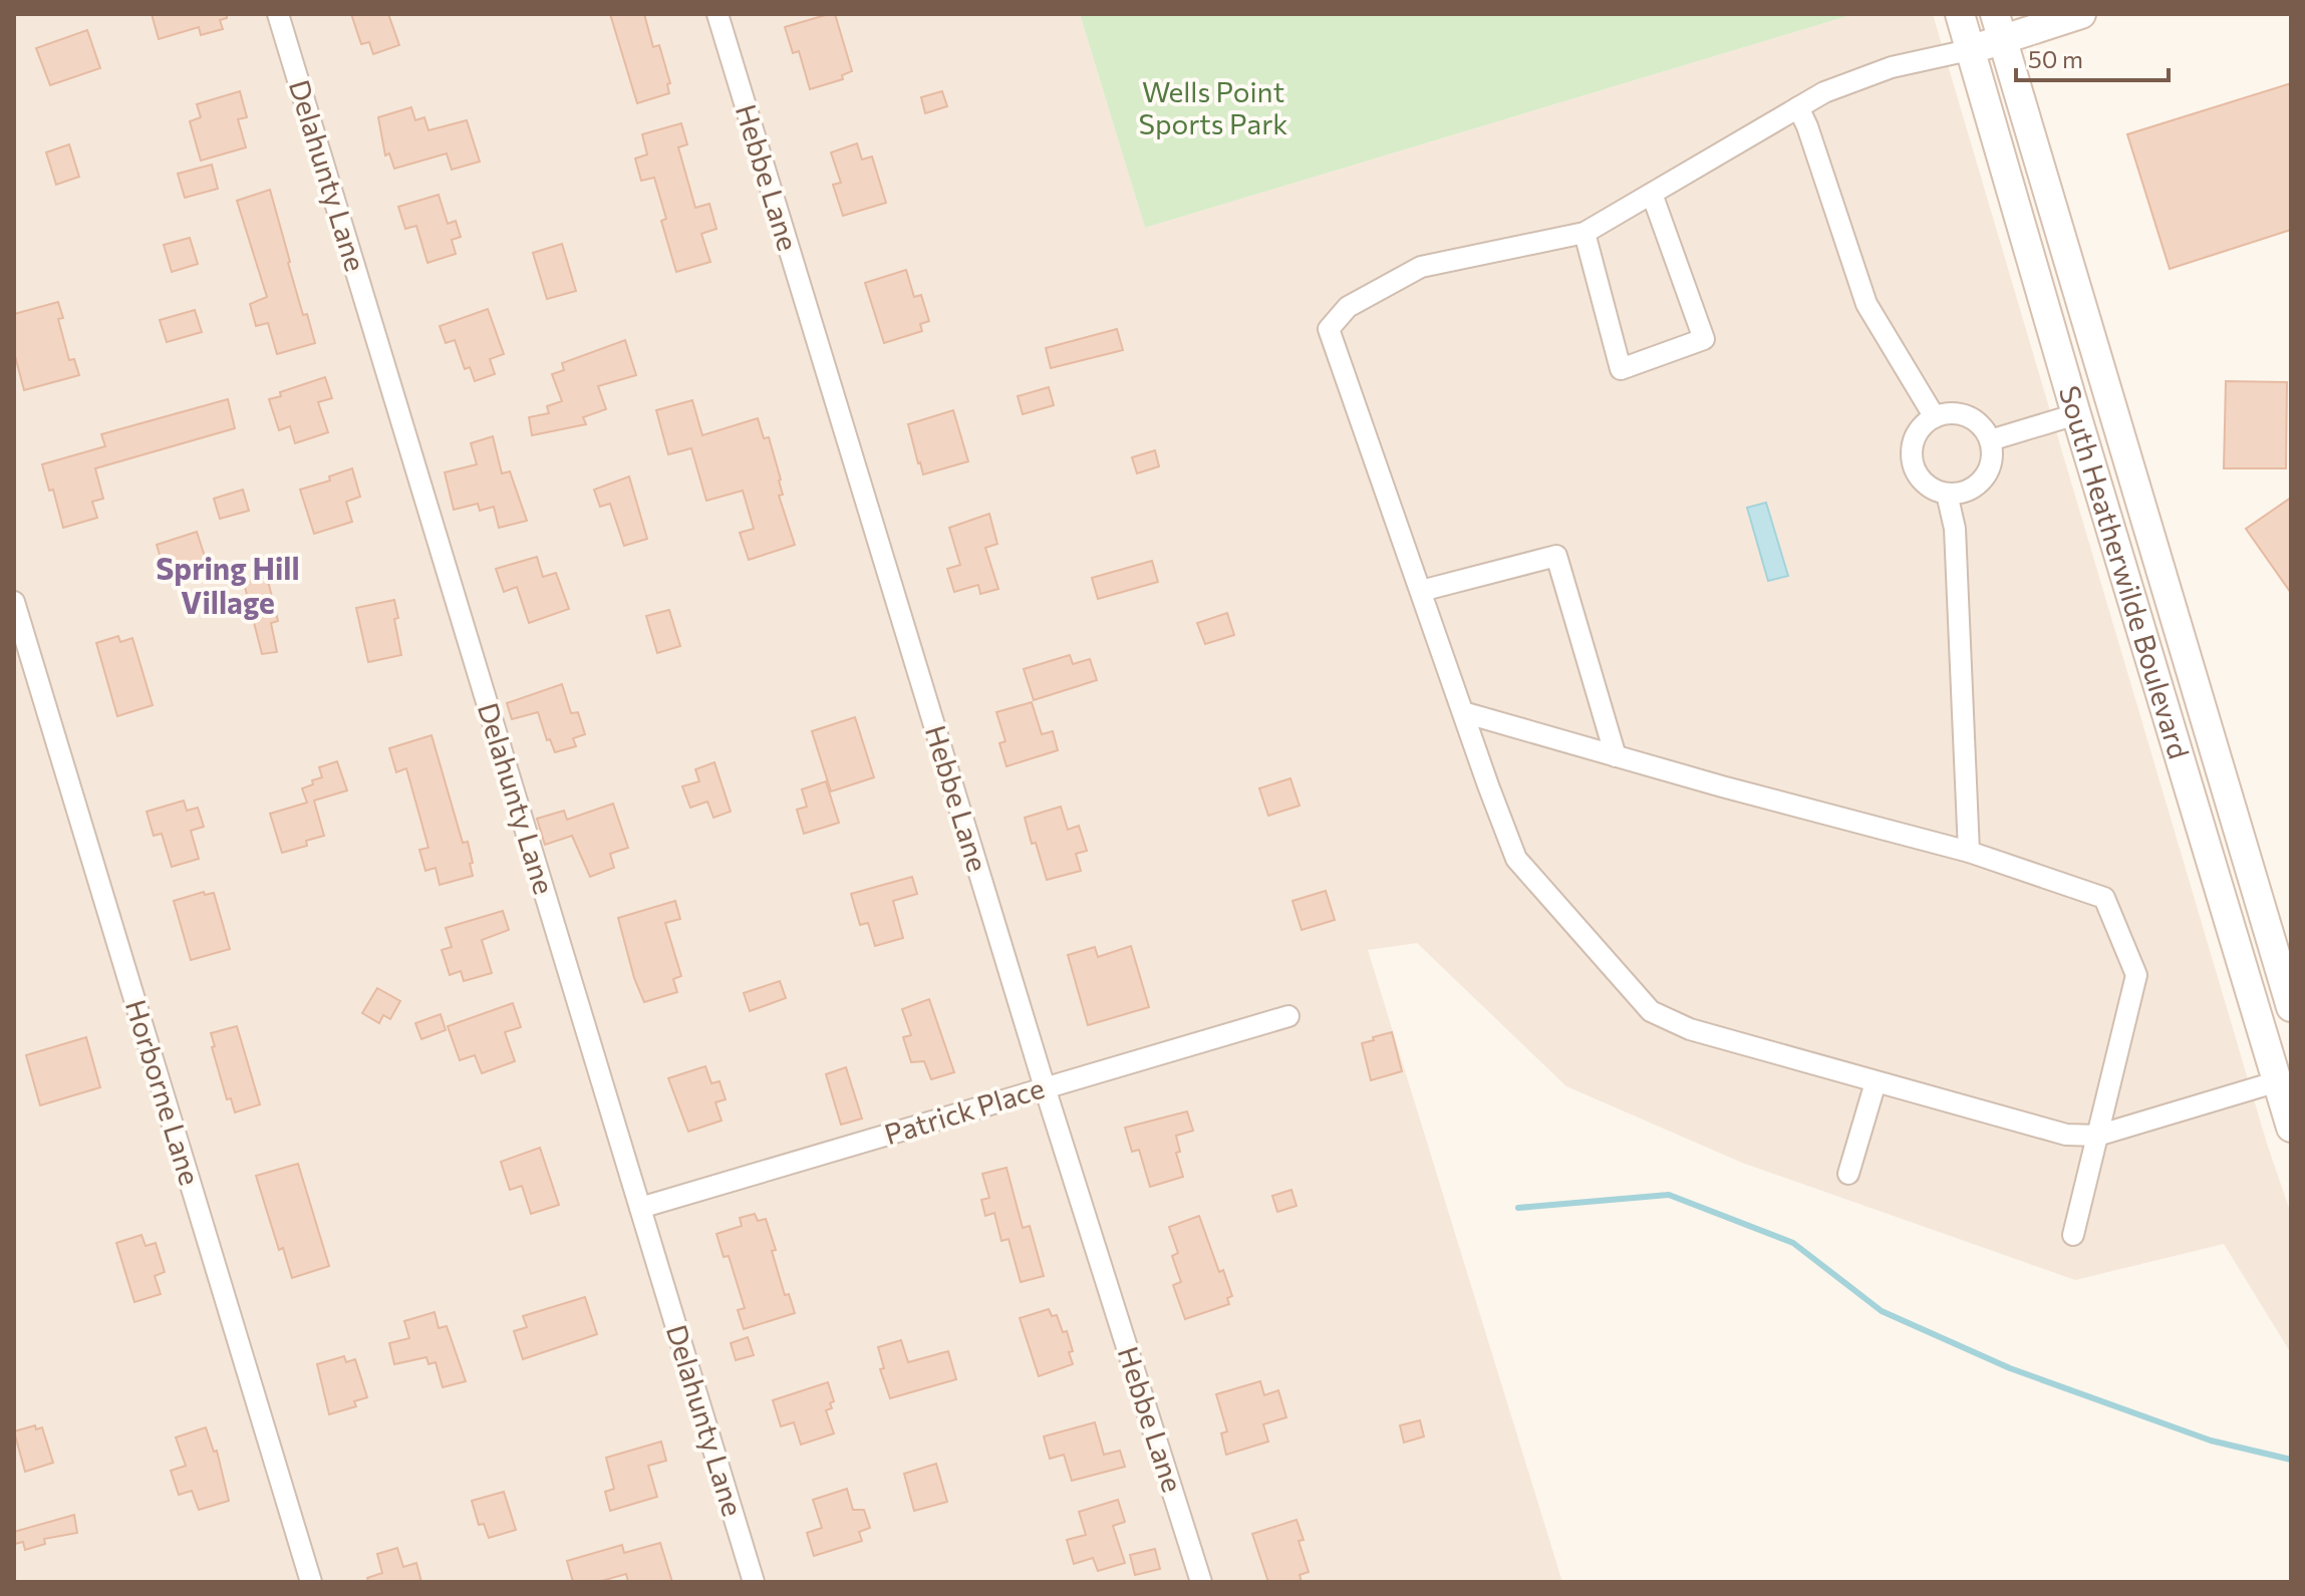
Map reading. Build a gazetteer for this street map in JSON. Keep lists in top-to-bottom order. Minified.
{"streets":{"main road":["South Heatherwilde Boulevard"],"street":["Delahunty Lane","Hebbe Lane","Horborne Lane","Patrick Place"]},"crossings":[["Delahunty Lane","Patrick Place"],["Hebbe Lane","Patrick Place"]],"districts":["Spring Hill Village"],"parks":["Wells Point Sports Park"],"scale_bar":"50 m"}
